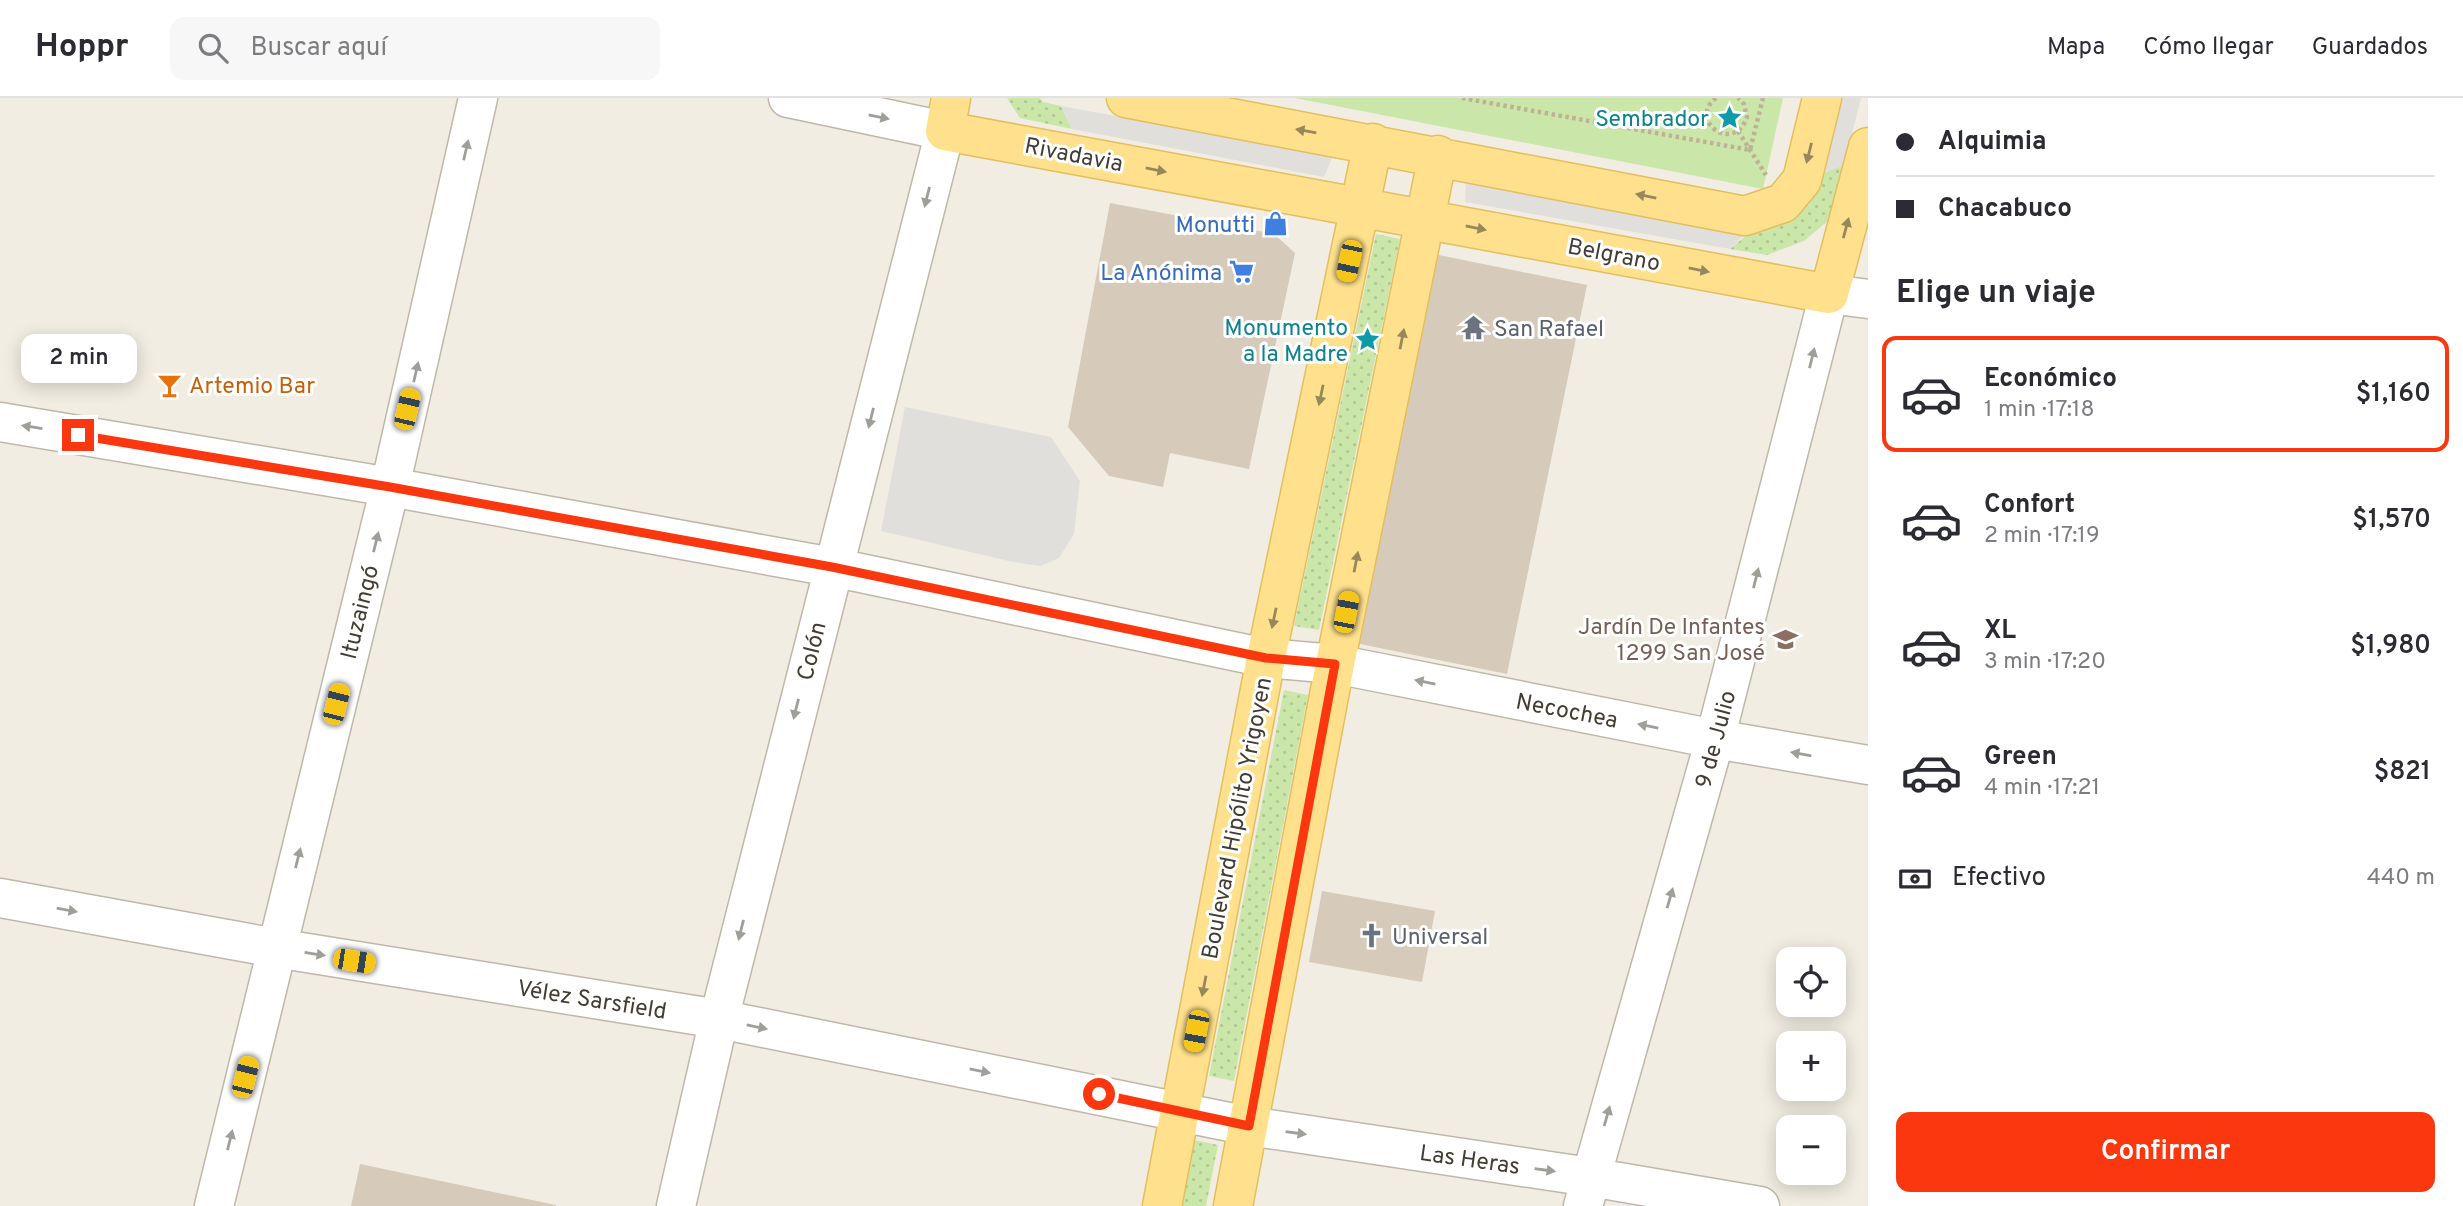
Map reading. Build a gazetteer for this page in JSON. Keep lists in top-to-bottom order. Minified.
{"streets":{"main road":["Rivadavia","Belgrano","9 de Julio","Boulevard Hipólito Yrigoyen"],"street":["Ituzaingó","Colón","Necochea","Vélez Sarsfield","Las Heras"]},"crossings":[["Rivadavia","Belgrano"],["Rivadavia","Colón"],["Rivadavia","Boulevard Hipólito Yrigoyen"],["Belgrano","9 de Julio"],["Belgrano","Boulevard Hipólito Yrigoyen"],["Ituzaingó","Necochea"],["Ituzaingó","Vélez Sarsfield"],["Colón","Necochea"],["Colón","Vélez Sarsfield"],["Necochea","9 de Julio"],["Necochea","Boulevard Hipólito Yrigoyen"],["9 de Julio","Las Heras"],["Boulevard Hipólito Yrigoyen","Vélez Sarsfield"],["Boulevard Hipólito Yrigoyen","Las Heras"],["Vélez Sarsfield","Las Heras"]],"one_way":["Rivadavia","Belgrano","Ituzaingó","Colón","Necochea","9 de Julio","Vélez Sarsfield","Las Heras"],"places":{"place":["Sembrador","Monumento a la Madre"],"shop":["Monutti"],"supermarket":["La Anónima"],"temple":["San Rafael"],"bar":["Artemio Bar"],"school or university":["Jardín De Infantes 1299 San José"],"church":["Universal"]},"page":{"header":"Hoppr","search":"Buscar aquí","nav":["Mapa","Cómo llegar","Guardados"],"banner":["Alquimia","Chacabuco"],"heading":"Elige un viaje","bubble":"2 min","list":[{"name":"Económico","note":"1 min · 17:18","value":"$1,160"},{"name":"Confort","note":"2 min · 17:19","value":"$1,570"},{"name":"XL","note":"3 min · 17:20","value":"$1,980"},{"name":"Green","note":"4 min · 17:21","value":"$821"}],"pay":["Efectivo","440 m"],"map_buttons":["+","−"],"buttons":"Confirmar"}}
